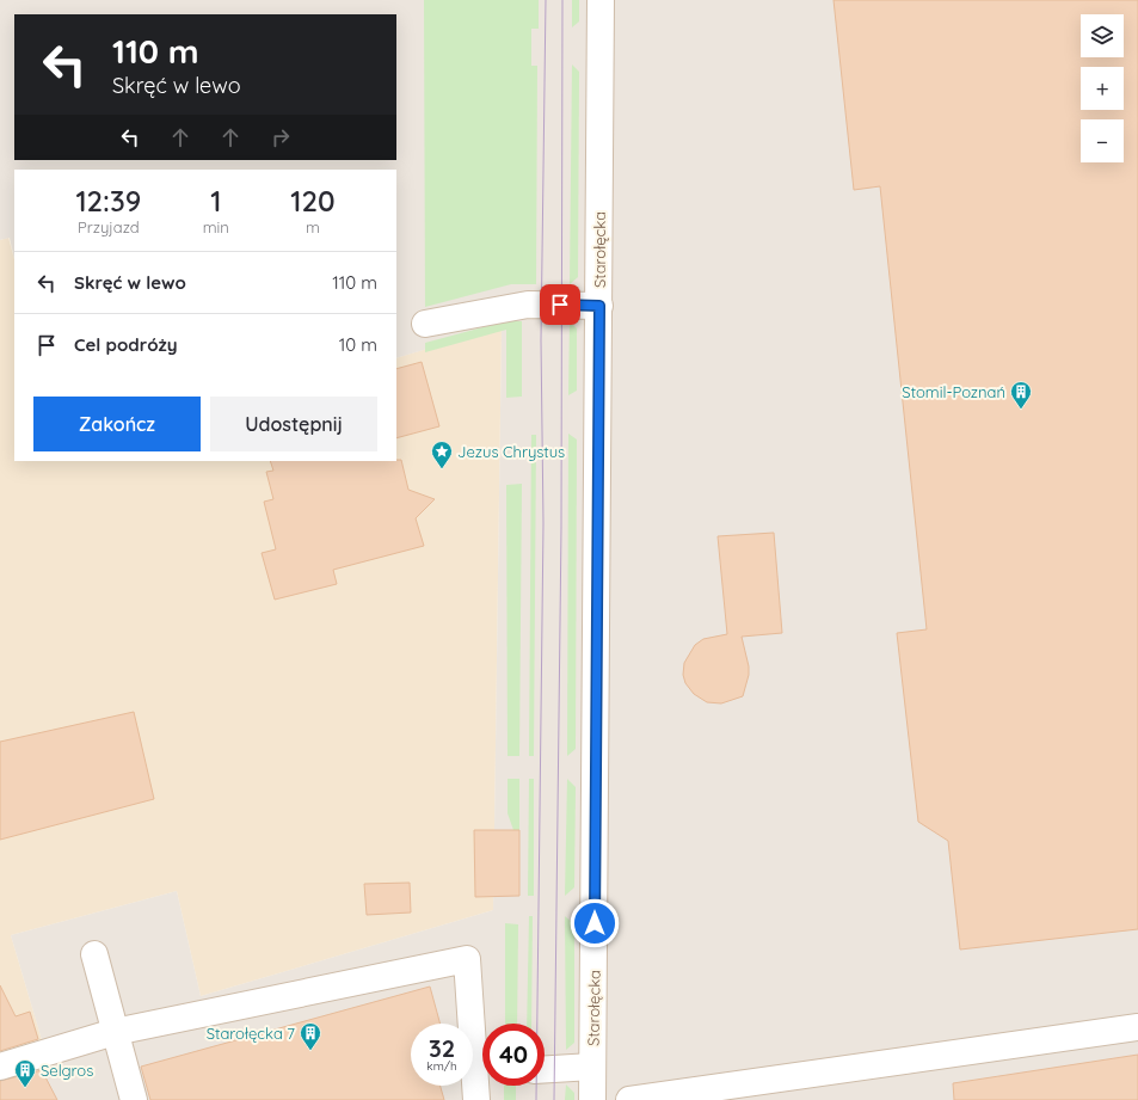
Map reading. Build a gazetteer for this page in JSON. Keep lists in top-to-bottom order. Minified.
{"streets":{"street":["Starołęcka"]},"places":{"building":["Stomil-Poznań","Starołęcka 7","Selgros"],"place":["Jezus Chrystus"]},"page":{"map_buttons":["+","−"],"turn":["110 m","Skręć w lewo"],"eta":["12:39","Przyjazd","1","min","120","m"],"list":[{"name":"Skręć w lewo","value":"110 m"},{"name":"Cel podróży","value":"10 m"}],"buttons":["Zakończ","Udostępnij"],"speed":"32 km/h","limit":"40"}}
